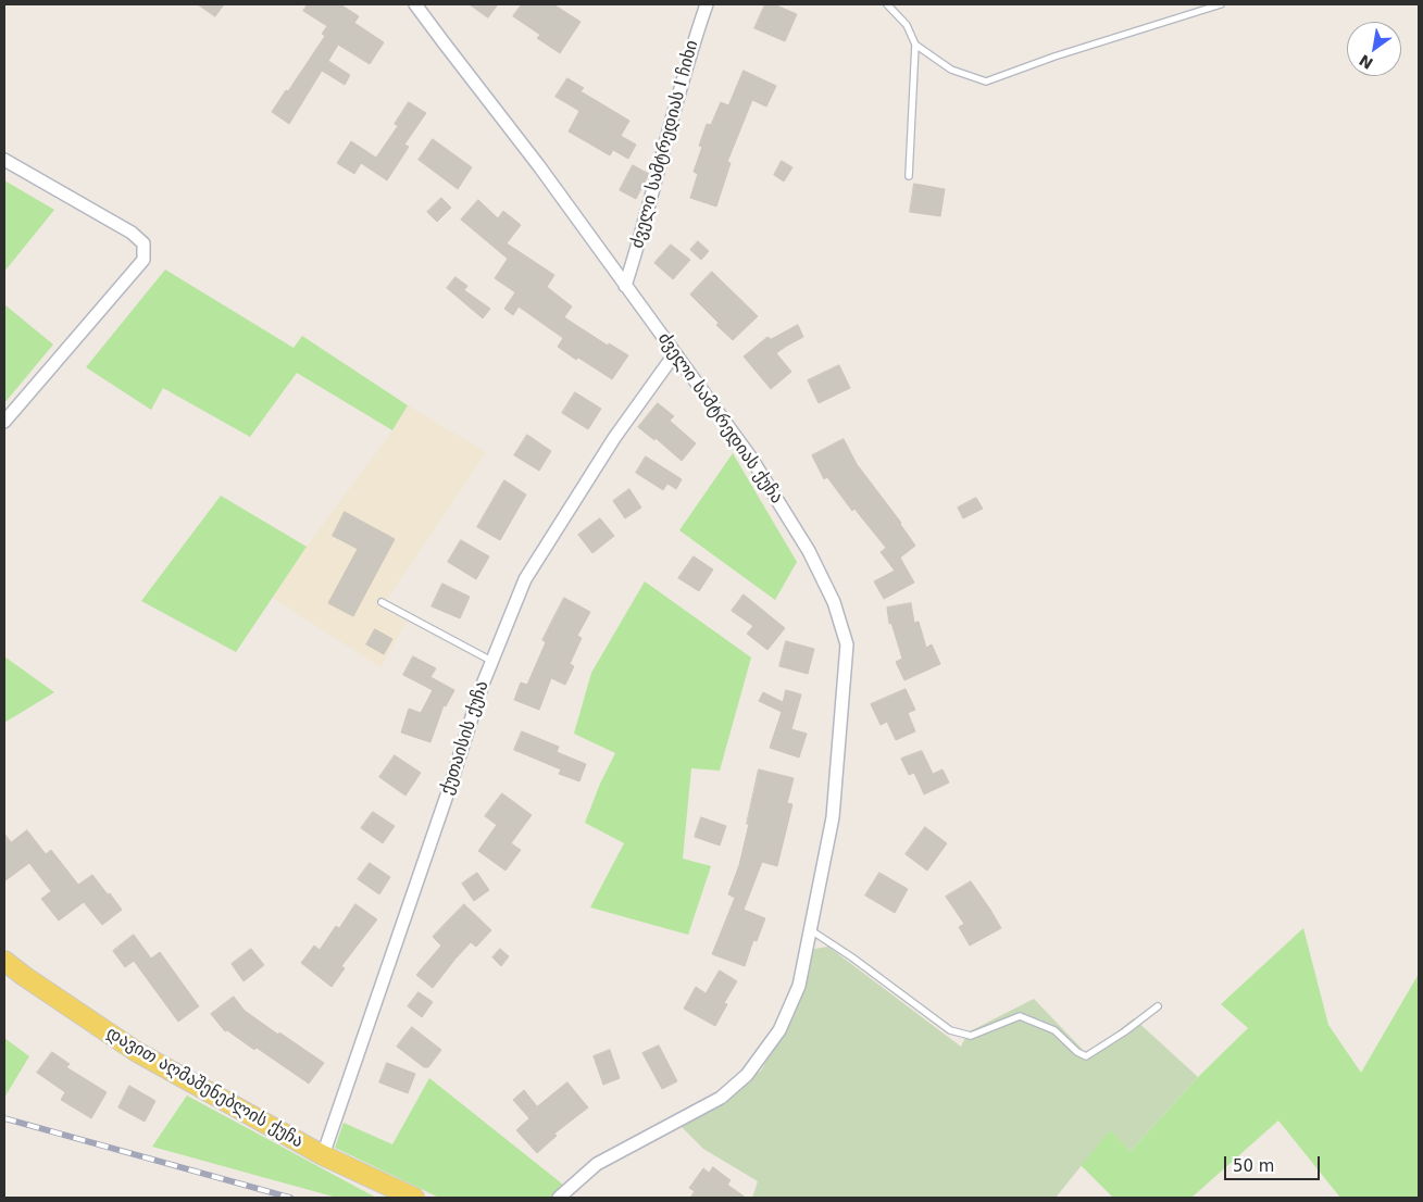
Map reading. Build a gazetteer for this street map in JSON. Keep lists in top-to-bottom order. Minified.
{"streets":{"main road":["დავით აღმაშენებლის ქუჩა"],"street":["ძველი სამტრედიას I ჩიხი","ძველი სამტრედიას ქუჩა","ქუთაისის ქუჩა"]},"crossings":[["ძველი სამტრედიას I ჩიხი","ძველი სამტრედიას ქუჩა"],["ძველი სამტრედიას ქუჩა","ქუთაისის ქუჩა"],["ქუთაისის ქუჩა","დავით აღმაშენებლის ქუჩა"]],"scale_bar":"50 m","north":"bottom left"}
